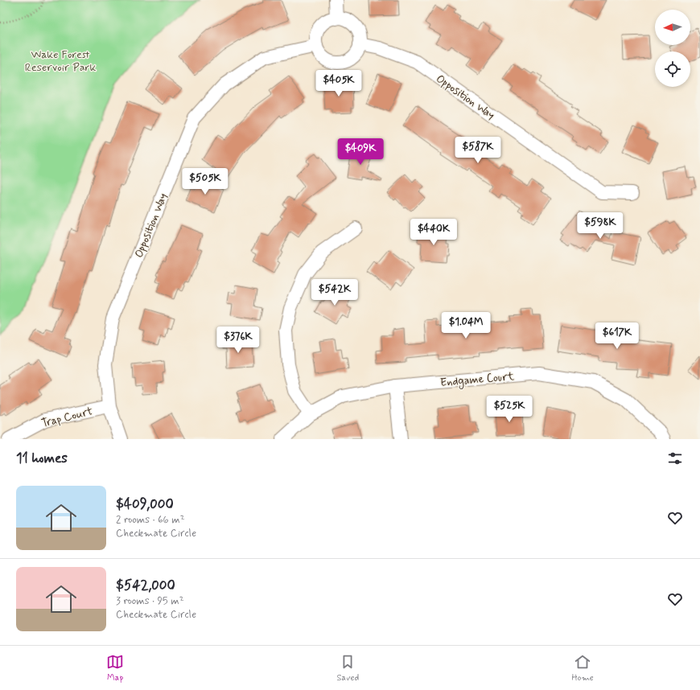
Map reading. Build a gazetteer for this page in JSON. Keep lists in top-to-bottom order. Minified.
{"streets":{"street":["Opposition Way","Endgame Court","Trap Court"]},"crossings":[["Opposition Way","Trap Court"]],"parks":["Wake Forest Reservoir Park"],"north":"left","page":{"price":["$405K","$587K","$409K","$505K","$598K","$440K","$542K","$1.04M","$617K","$376K","$525K"],"heading":"11 homes","list":[{"name":"$409,000","note":"2 rooms · 66 m² · Checkmate Circle"},{"name":"$542,000","note":"3 rooms · 95 m² · Checkmate Circle"}],"tabs":["Map","Saved","Home"]}}
